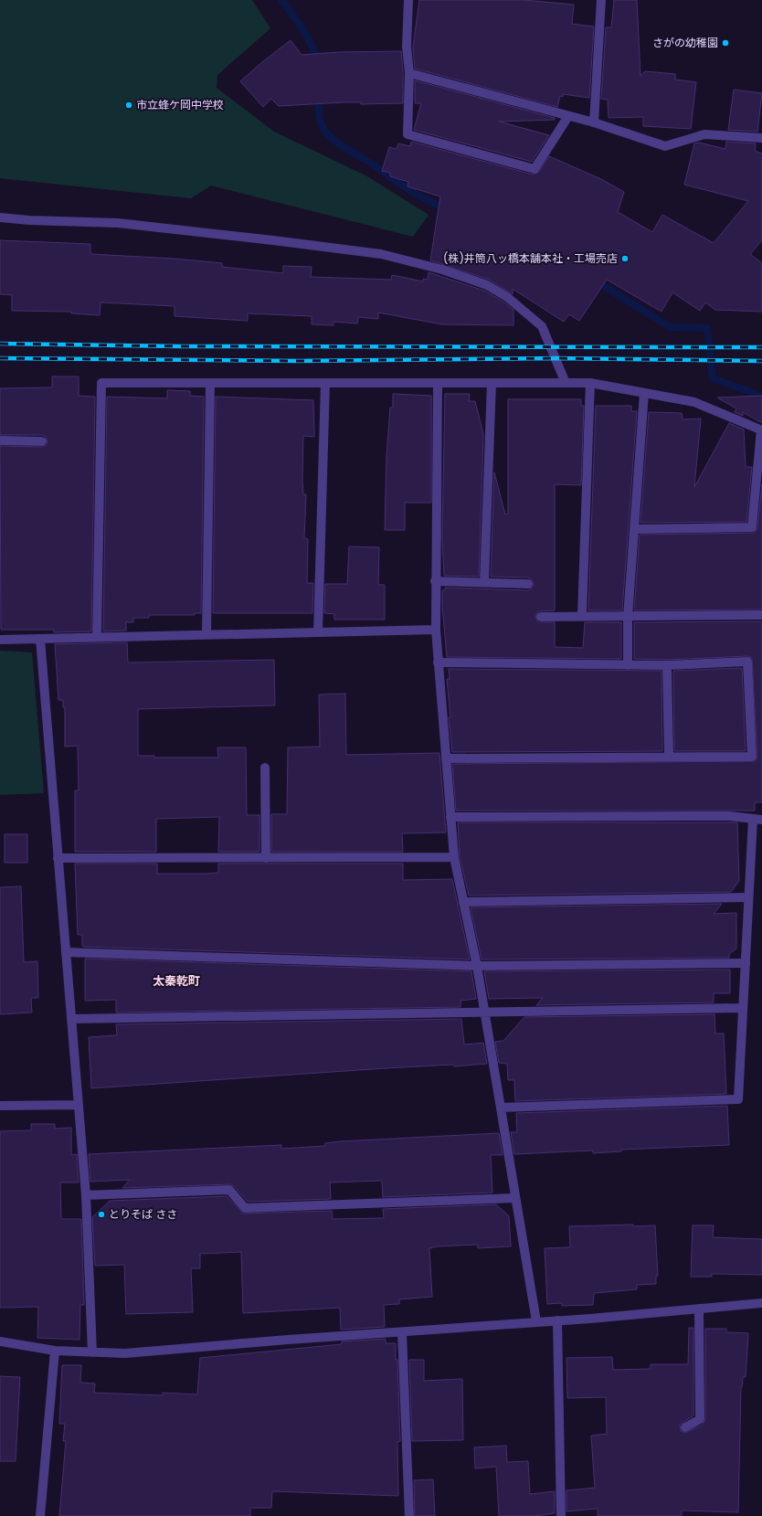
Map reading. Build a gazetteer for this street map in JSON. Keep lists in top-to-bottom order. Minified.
{"districts":["太秦乾町"],"places":["さがの幼稚園","市立蜂ケ岡中学校","(株)井筒八ッ橋本舗本社・工場売店","とりそば ささ"]}
